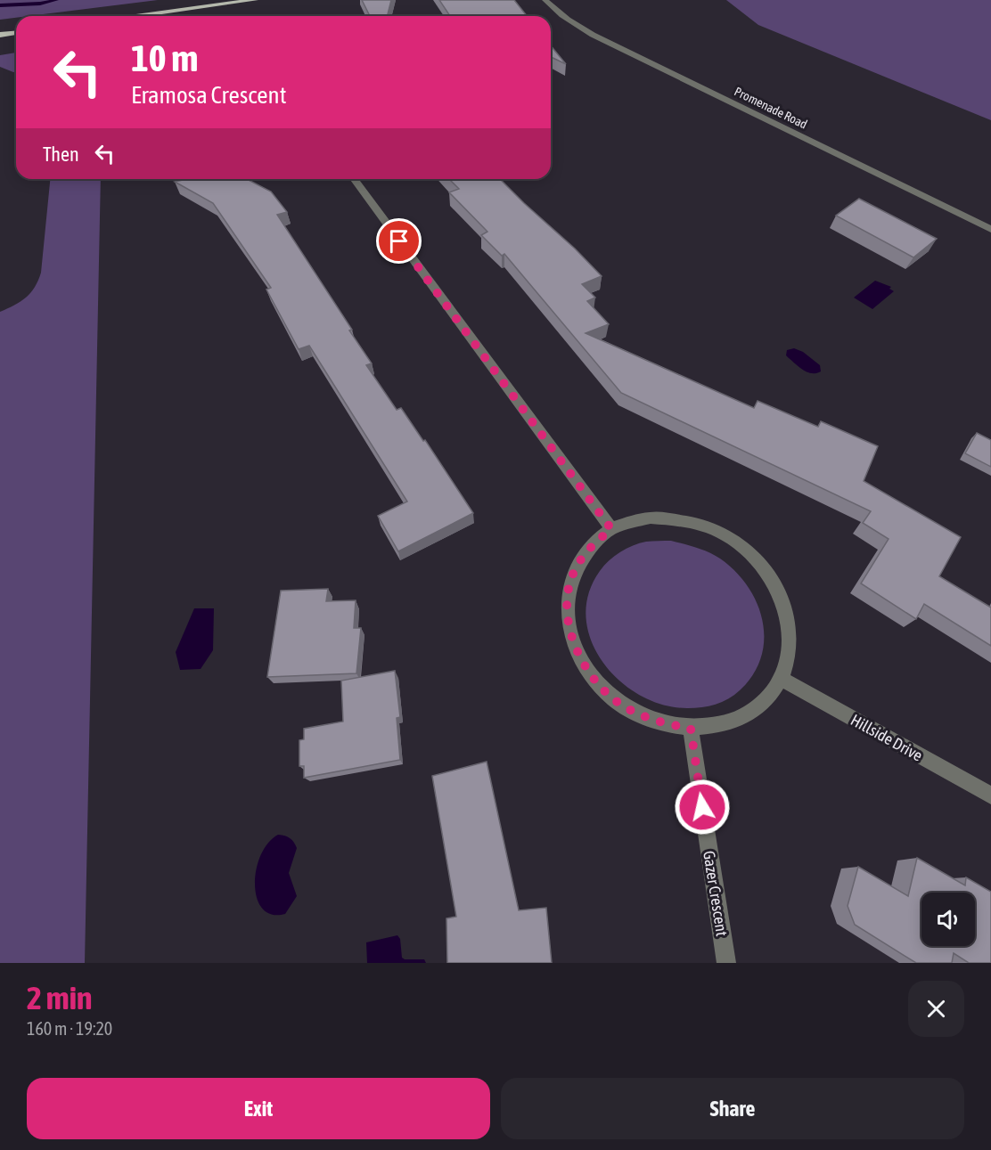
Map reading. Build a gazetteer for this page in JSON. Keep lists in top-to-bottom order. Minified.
{"streets":{"street":["Promenade Road","Hillside Drive","Gazer Crescent"]},"page":{"turn":["10 m","Eramosa Crescent"],"then":"Then","heading":["2 min","160 m · 19:20"],"buttons":["Exit","Share"]}}
